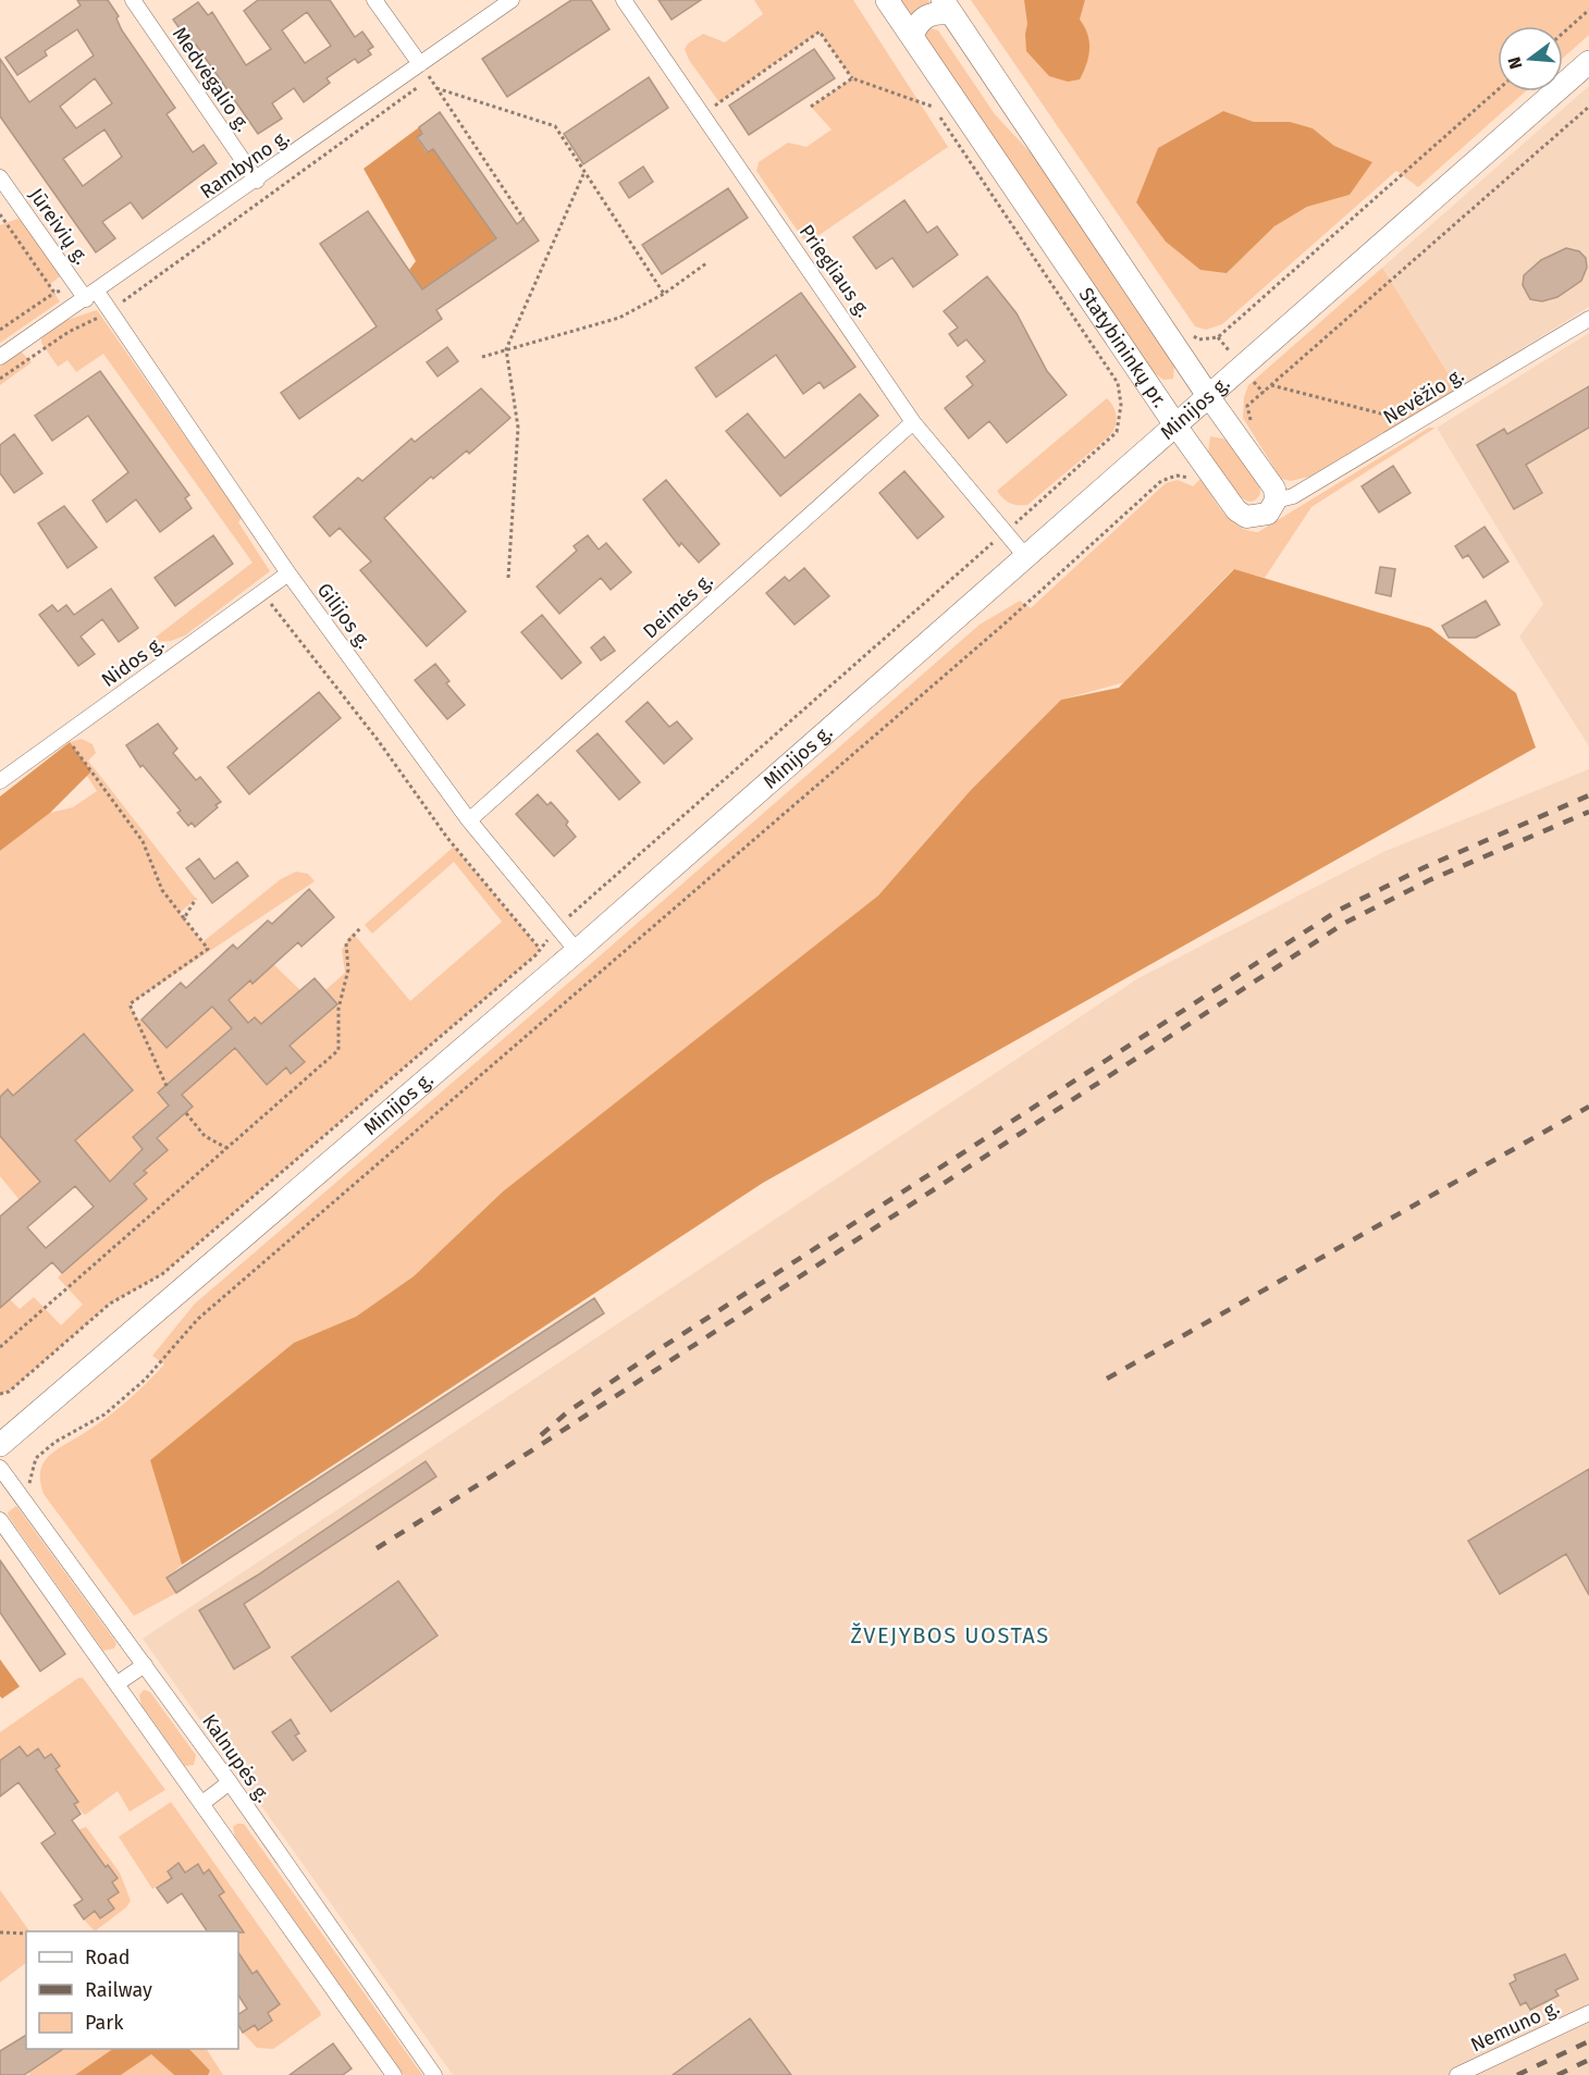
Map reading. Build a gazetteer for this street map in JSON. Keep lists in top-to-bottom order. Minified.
{"streets":{"main road":["Statybininkų pr.","Minijos g."],"street":["Medvėgalio g.","Rambyno g.","Jūreivių g.","Priegliaus g.","Nevėžio g.","Deimės g.","Gilijos g.","Nidos g.","Kalnupės g.","Nemuno g."]},"crossings":[["Medvėgalio g.","Rambyno g."],["Rambyno g.","Jūreivių g."],["Rambyno g.","Gilijos g."],["Jūreivių g.","Gilijos g."],["Priegliaus g.","Minijos g."],["Priegliaus g.","Deimės g."],["Statybininkų pr.","Nevėžio g."],["Statybininkų pr.","Minijos g."],["Minijos g.","Gilijos g."],["Deimės g.","Gilijos g."],["Gilijos g.","Nidos g."]],"districts":["ŽVEJYBOS UOSTAS"],"legend":["Road","Railway","Park"],"north":"left"}
